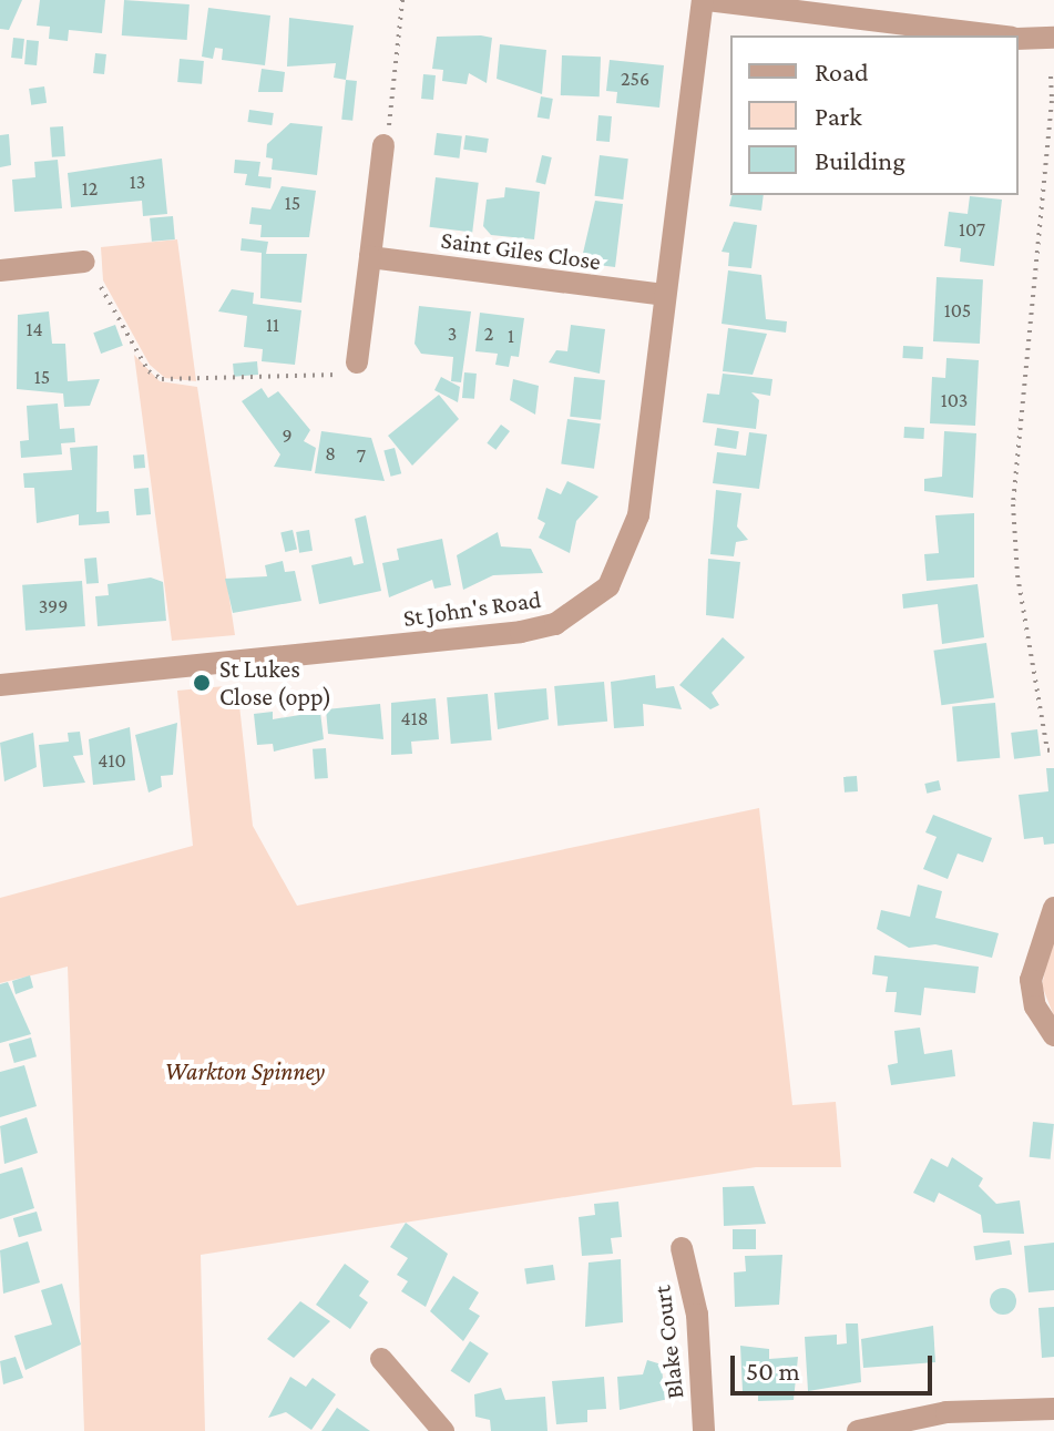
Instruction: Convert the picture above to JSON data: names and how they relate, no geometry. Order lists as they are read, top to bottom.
{
  "streets": {
    "street": ["Saint Giles Close", "St John's Road", "Blake Court"]
  },
  "crossings": [
    ["Saint Giles Close", "St John's Road"]
  ],
  "parks": ["Warkton Spinney"],
  "places": ["St Lukes Close (opp)"],
  "house_numbers": [
    "256",
    "13",
    "12",
    "15",
    "107",
    "105",
    "11",
    "14",
    "3",
    "2",
    "1",
    "15",
    "103",
    "9",
    "8",
    "7",
    "399",
    "418",
    "410"
  ],
  "legend": ["Road", "Park", "Building"],
  "scale_bar": "50 m"
}
